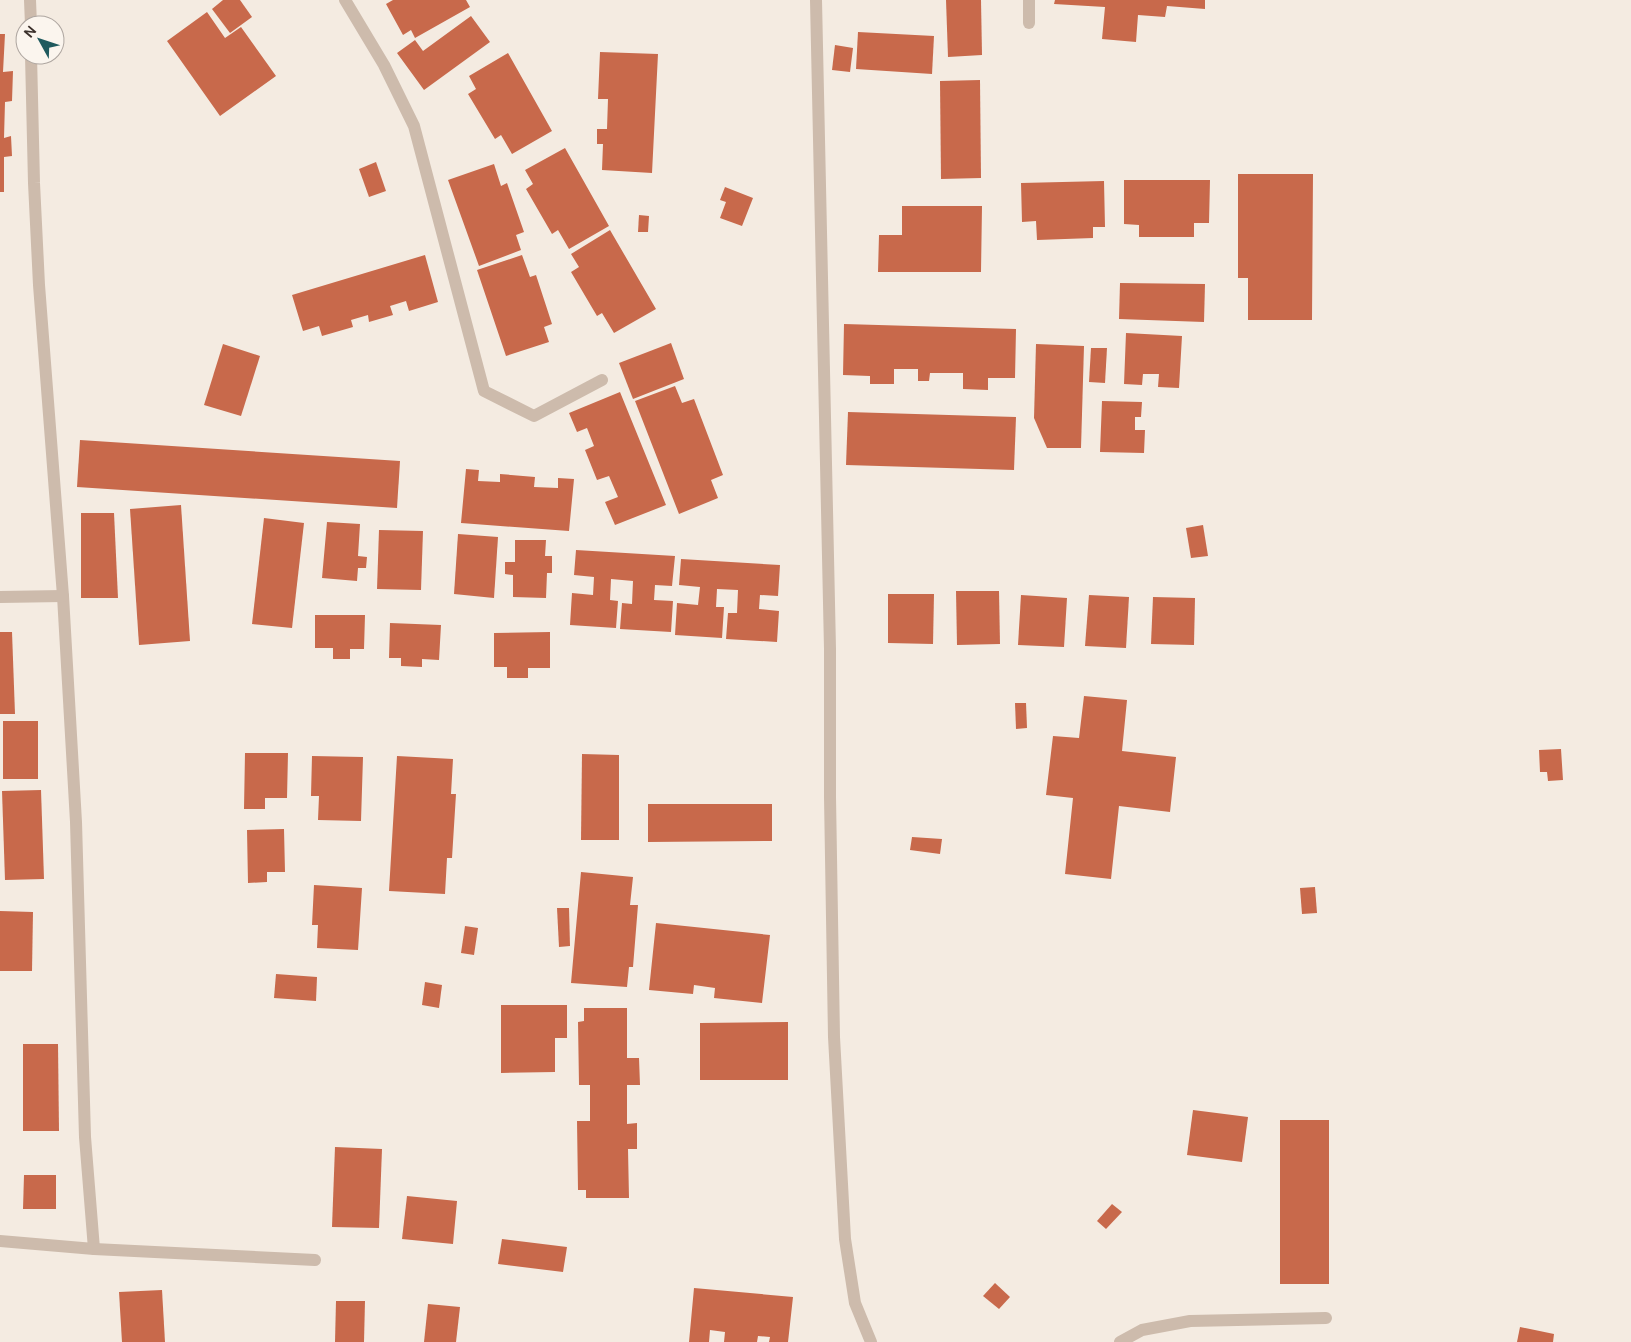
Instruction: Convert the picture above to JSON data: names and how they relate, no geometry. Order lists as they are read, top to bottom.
{
  "north": "top left"
}
